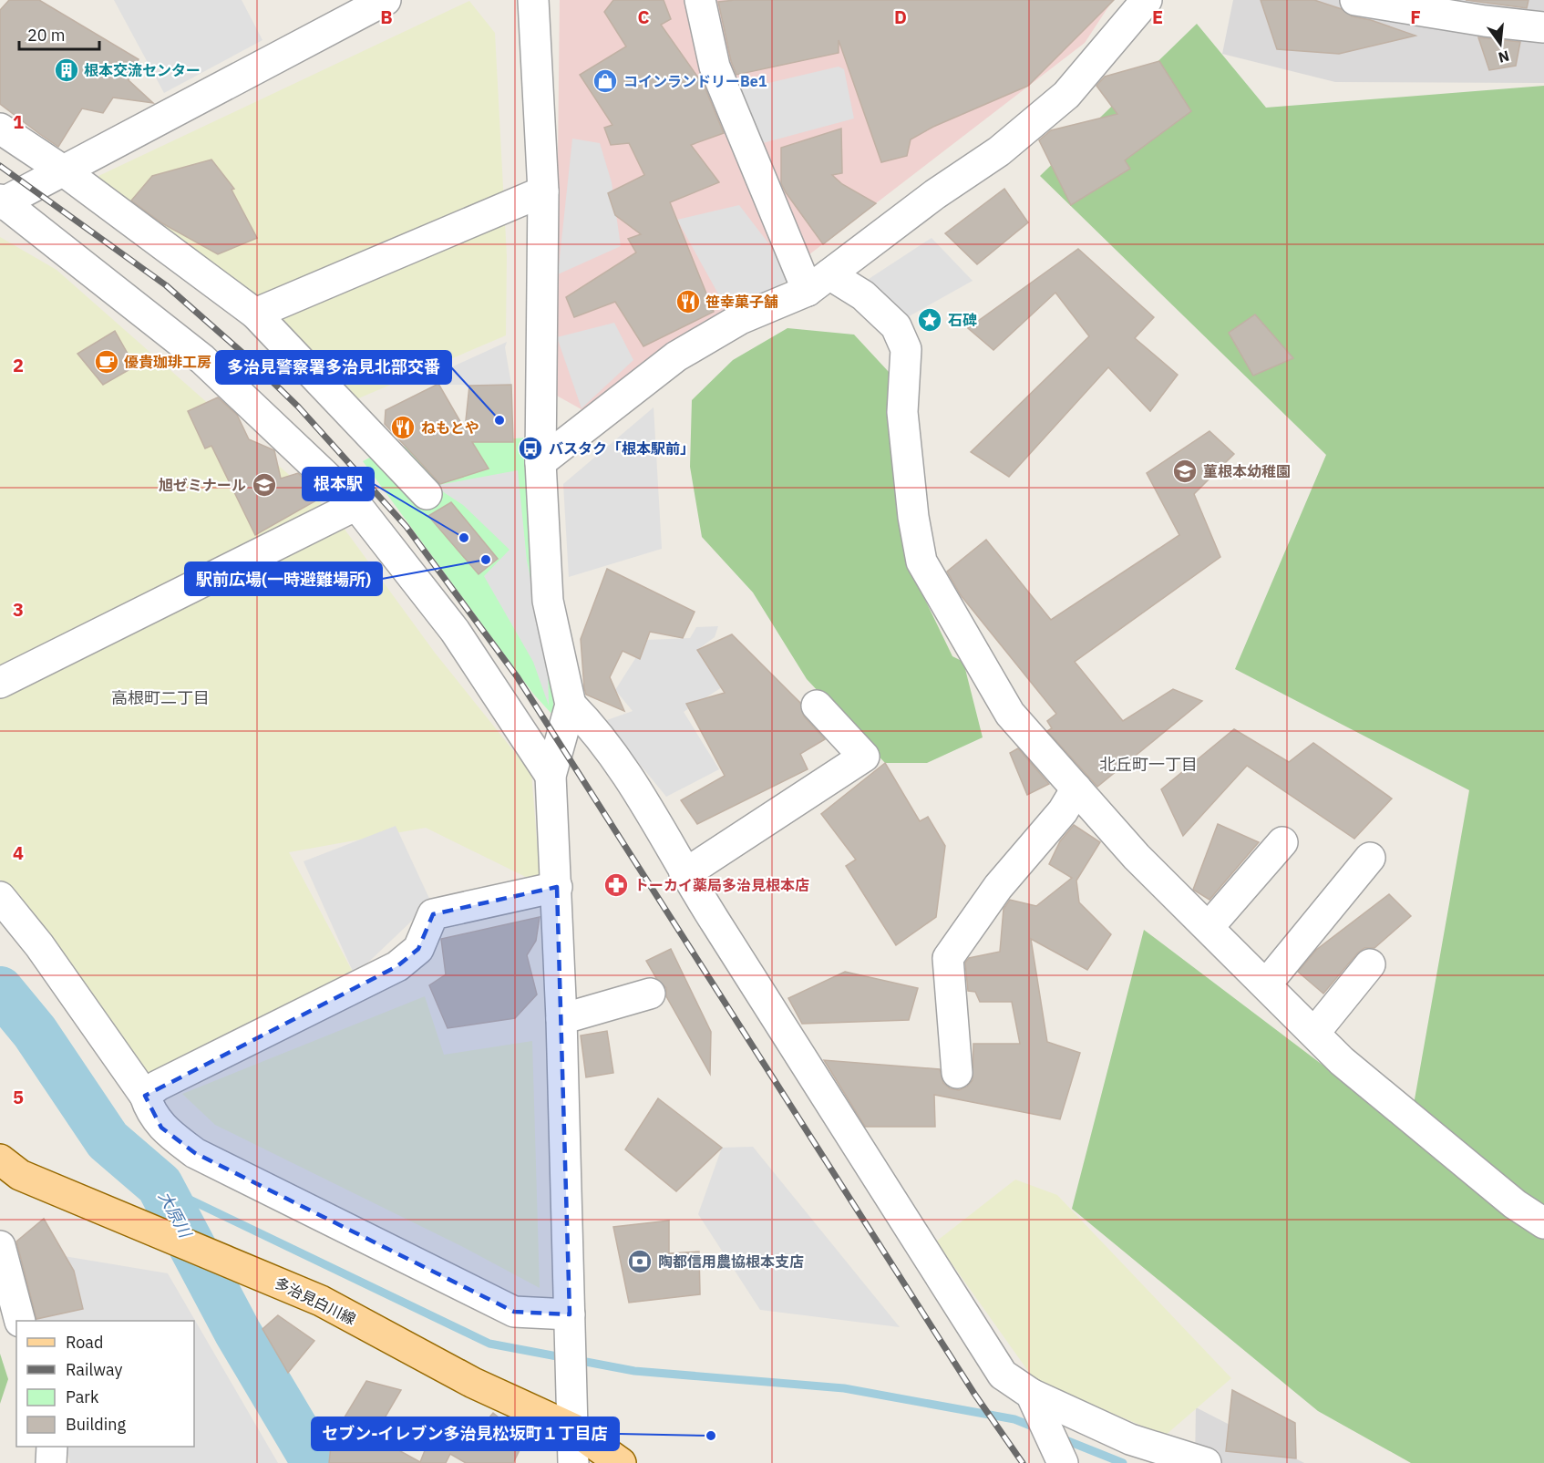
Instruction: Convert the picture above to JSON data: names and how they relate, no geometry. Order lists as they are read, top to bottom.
{
  "streets": {
    "main road": ["多治見白川線"]
  },
  "districts": ["高根町二丁目", "北丘町一丁目"],
  "water": ["大原川"],
  "places": {
    "building": ["根本交流センター"],
    "shop": ["コインランドリーBe1"],
    "restaurant": ["笹幸菓子舗", "ねもとや"],
    "place": ["石碑"],
    "cafe": ["優貴珈琲工房"],
    "other": [
      "多治見警察署多治見北部交番",
      "根本駅",
      "駅前広場(一時避難場所)",
      "セブン-イレブン多治見松坂町１丁目店"
    ],
    "bus stop": ["バスタク「根本駅前」"],
    "school or university": ["菫根本幼稚園", "旭ゼミナール"],
    "pharmacy": ["トーカイ薬局多治見根本店"],
    "bank": ["陶都信用農協根本支店"]
  },
  "legend": [
    "Road",
    "Railway",
    "Park",
    "Building"
  ],
  "scale_bar": "20 m",
  "north": "bottom",
  "grid": {
    "columns": [
      "B",
      "C",
      "D",
      "E",
      "F"
    ],
    "rows": [
      "1",
      "2",
      "3",
      "4",
      "5"
    ]
  }
}
